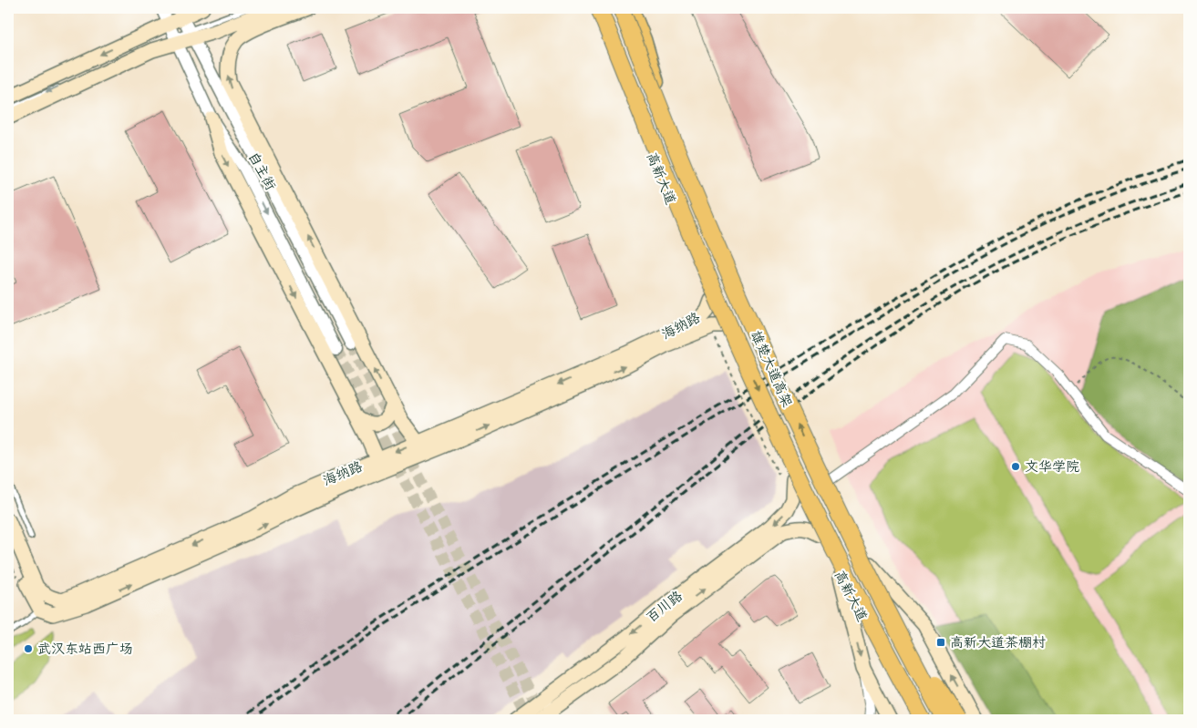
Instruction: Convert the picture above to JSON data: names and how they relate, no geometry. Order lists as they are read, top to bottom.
{
  "streets": {
    "highway": ["雄楚大道高架"],
    "main road": ["高新大道", "海纳路", "百川路"],
    "street": ["自主街"]
  },
  "crossings": [
    ["高新大道", "海纳路"],
    ["高新大道", "百川路"]
  ],
  "places": {
    "other": ["文华学院", "武汉东站西广场"],
    "transit": ["高新大道茶棚村"]
  }
}
